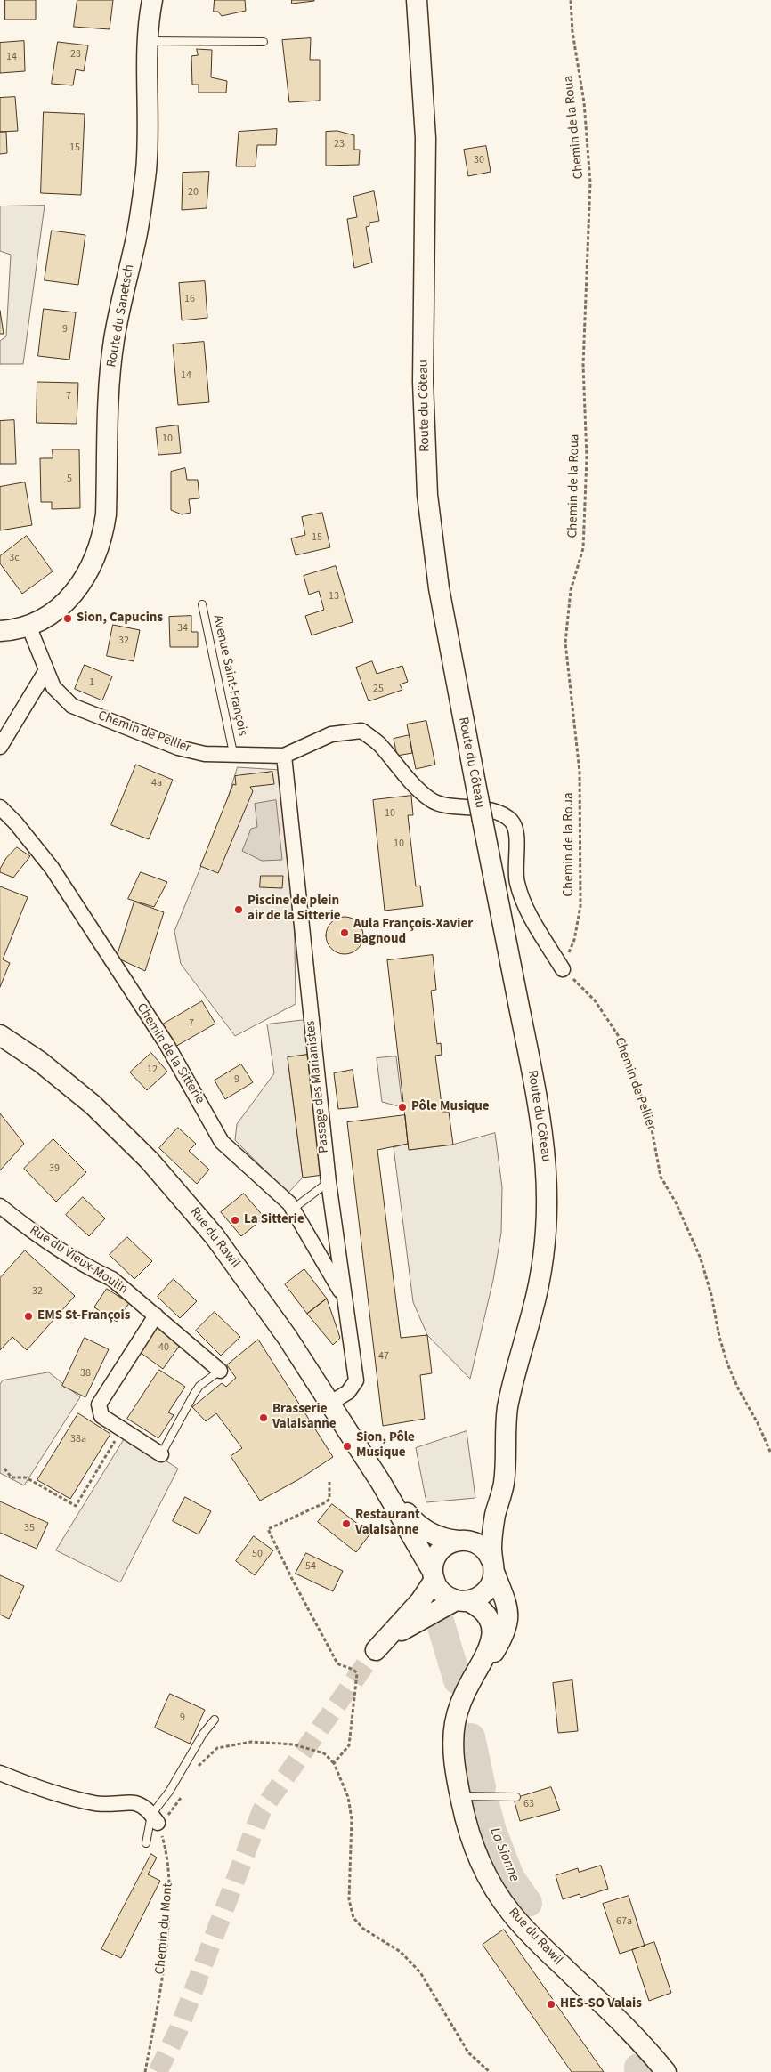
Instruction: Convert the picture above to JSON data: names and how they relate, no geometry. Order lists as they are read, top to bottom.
{
  "streets": {
    "street": [
      "Route du Sanetsch",
      "Route du Côteau",
      "Chemin de Pellier",
      "Chemin de la Sitterie",
      "Passage des Marianistes",
      "Rue du Rawil",
      "Rue du Vieux-Moulin"
    ],
    "lane": ["Avenue Saint-François"],
    "path": ["Chemin de la Roua", "Chemin du Mont"]
  },
  "crossings": [
    ["Chemin de la Roua", "Chemin de Pellier"],
    ["Route du Sanetsch", "Chemin de Pellier"],
    ["Route du Côteau", "Rue du Rawil"],
    ["Avenue Saint-François", "Chemin de Pellier"],
    ["Chemin de Pellier", "Passage des Marianistes"],
    ["Chemin de la Sitterie", "Passage des Marianistes"],
    ["Passage des Marianistes", "Rue du Rawil"]
  ],
  "water": ["La Sionne"],
  "places": [
    "Sion, Capucins",
    "Piscine de plein air de la Sitterie",
    "Aula François-Xavier Bagnoud",
    "Pôle Musique",
    "La Sitterie",
    "EMS St-François",
    "Brasserie Valaisanne",
    "Sion, Pôle Musique",
    "Restaurant Valaisanne",
    "HES-SO Valais"
  ],
  "house_numbers": [
    "23",
    "14",
    "23",
    "15",
    "30",
    "20",
    "16",
    "9",
    "14",
    "7",
    "10",
    "5",
    "15",
    "3c",
    "13",
    "34",
    "32",
    "1",
    "25",
    "4a",
    "10",
    "10",
    "7",
    "12",
    "9",
    "39",
    "32",
    "40",
    "47",
    "38",
    "38a",
    "35",
    "50",
    "54",
    "9",
    "63",
    "67a"
  ]
}
